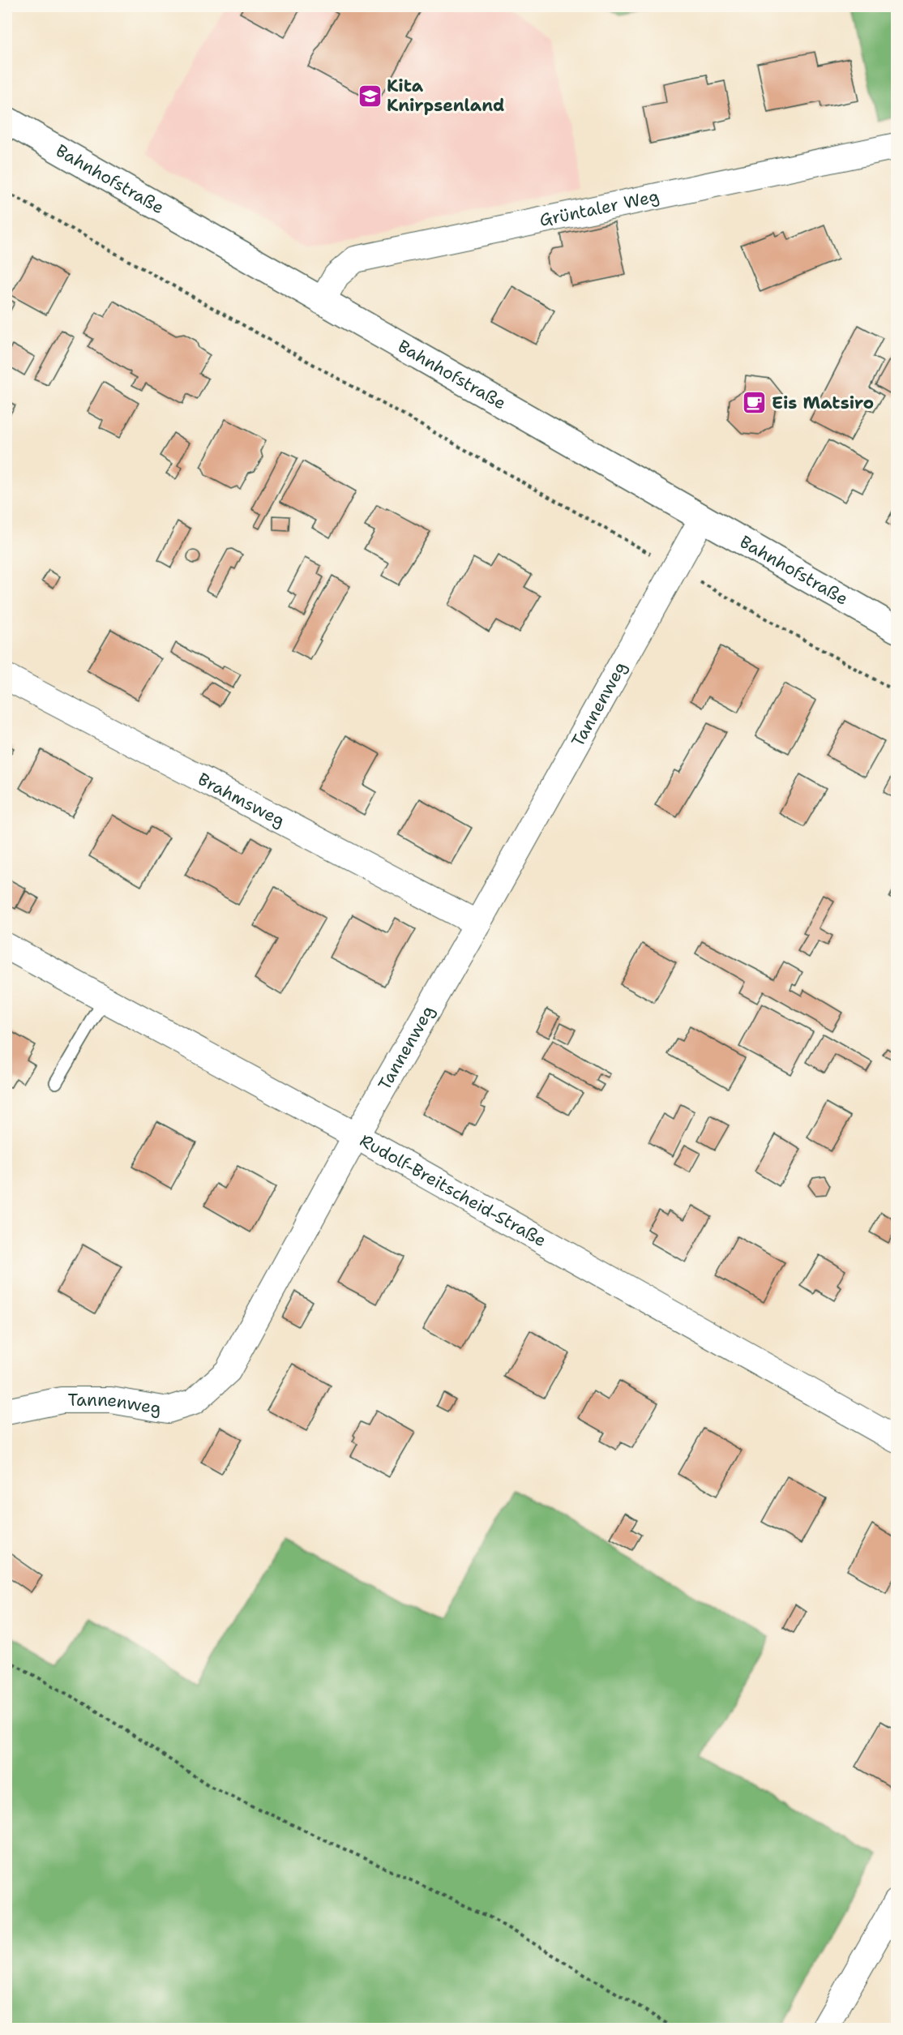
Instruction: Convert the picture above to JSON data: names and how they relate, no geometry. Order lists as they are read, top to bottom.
{
  "streets": {
    "main road": ["Bahnhofstraße"],
    "street": [
      "Grüntaler Weg",
      "Tannenweg",
      "Brahmsweg",
      "Rudolf-Breitscheid-Straße"
    ]
  },
  "crossings": [
    ["Bahnhofstraße", "Grüntaler Weg"],
    ["Bahnhofstraße", "Tannenweg"],
    ["Tannenweg", "Brahmsweg"],
    ["Tannenweg", "Rudolf-Breitscheid-Straße"]
  ],
  "places": {
    "school or university": ["Kita Knirpsenland"],
    "cafe": ["Eis Matsiro"]
  }
}
